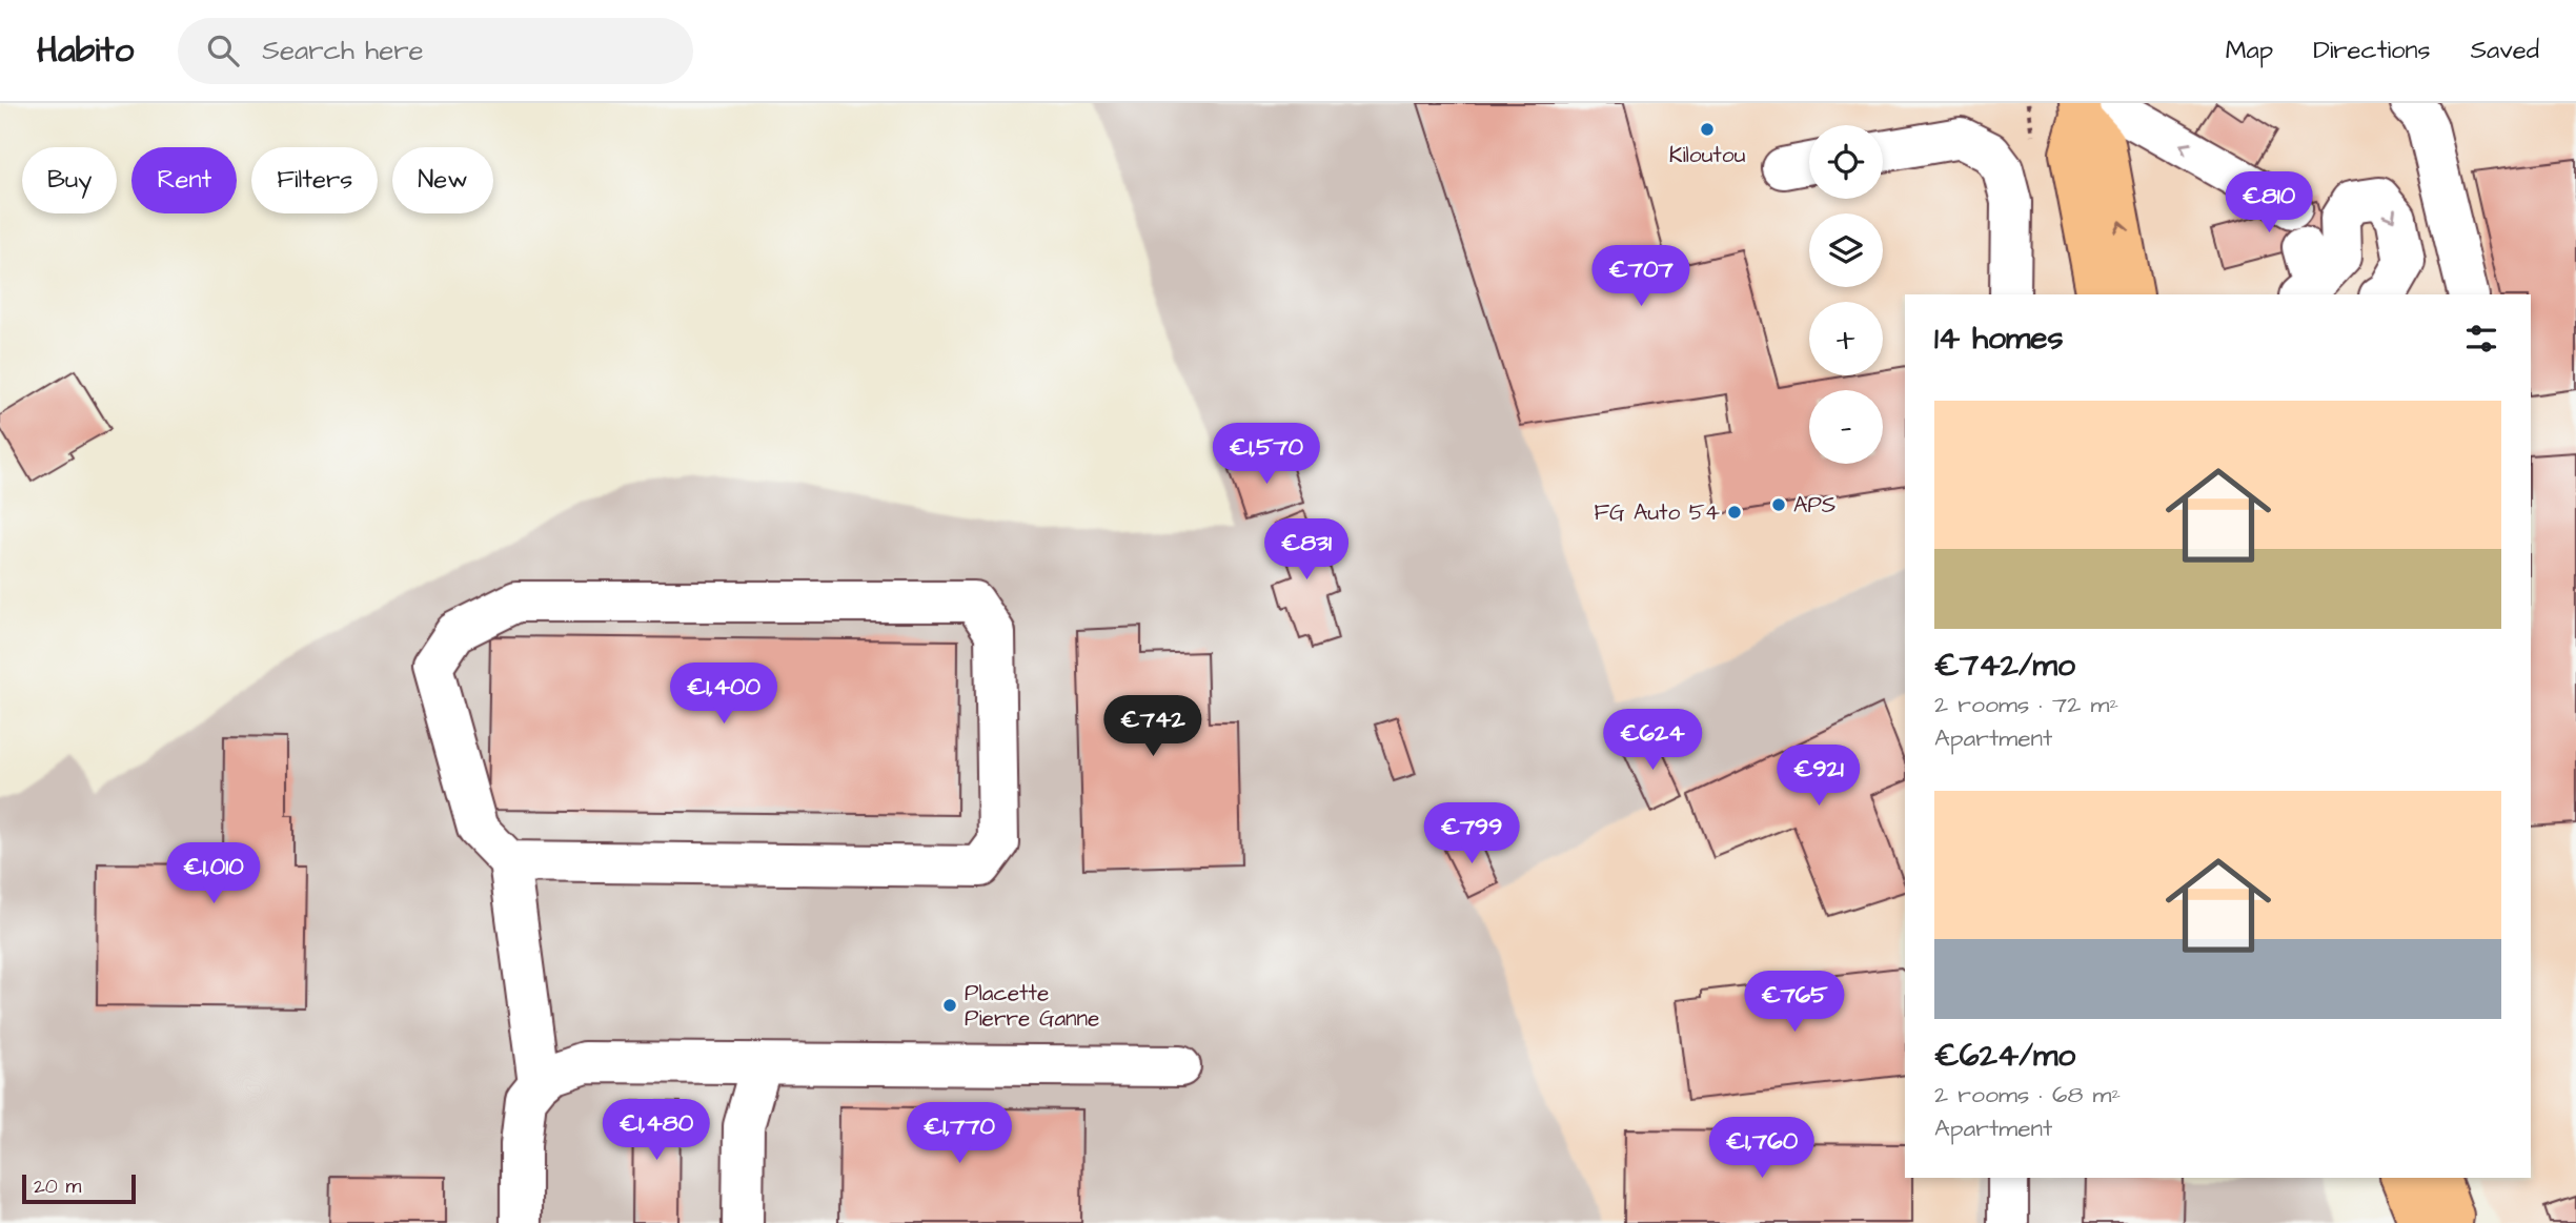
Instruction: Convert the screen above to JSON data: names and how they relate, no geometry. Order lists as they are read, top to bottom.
{
  "places": [
    "Kiloutou",
    "APS",
    "FG Auto 54",
    "Placette Pierre Ganne"
  ],
  "scale_bar": "20 m",
  "page": {
    "header": "Habito",
    "search": "Search here",
    "nav": ["Map", "Directions", "Saved"],
    "map_buttons": ["+", "−"],
    "chip": [
      "Buy",
      "Rent",
      "Filters",
      "New"
    ],
    "price": [
      "€810",
      "€707",
      "€1,570",
      "€831",
      "€1,400",
      "€742",
      "€624",
      "€921",
      "€799",
      "€1,010",
      "€765",
      "€1,480",
      "€1,770",
      "€1,760"
    ],
    "heading": "14 homes",
    "list": [
      {
        "name": "€742/mo",
        "note": "2 rooms · 72 m² · Apartment"
      },
      {
        "name": "€624/mo",
        "note": "2 rooms · 68 m² · Apartment"
      }
    ],
    "scale": "20 m"
  }
}
